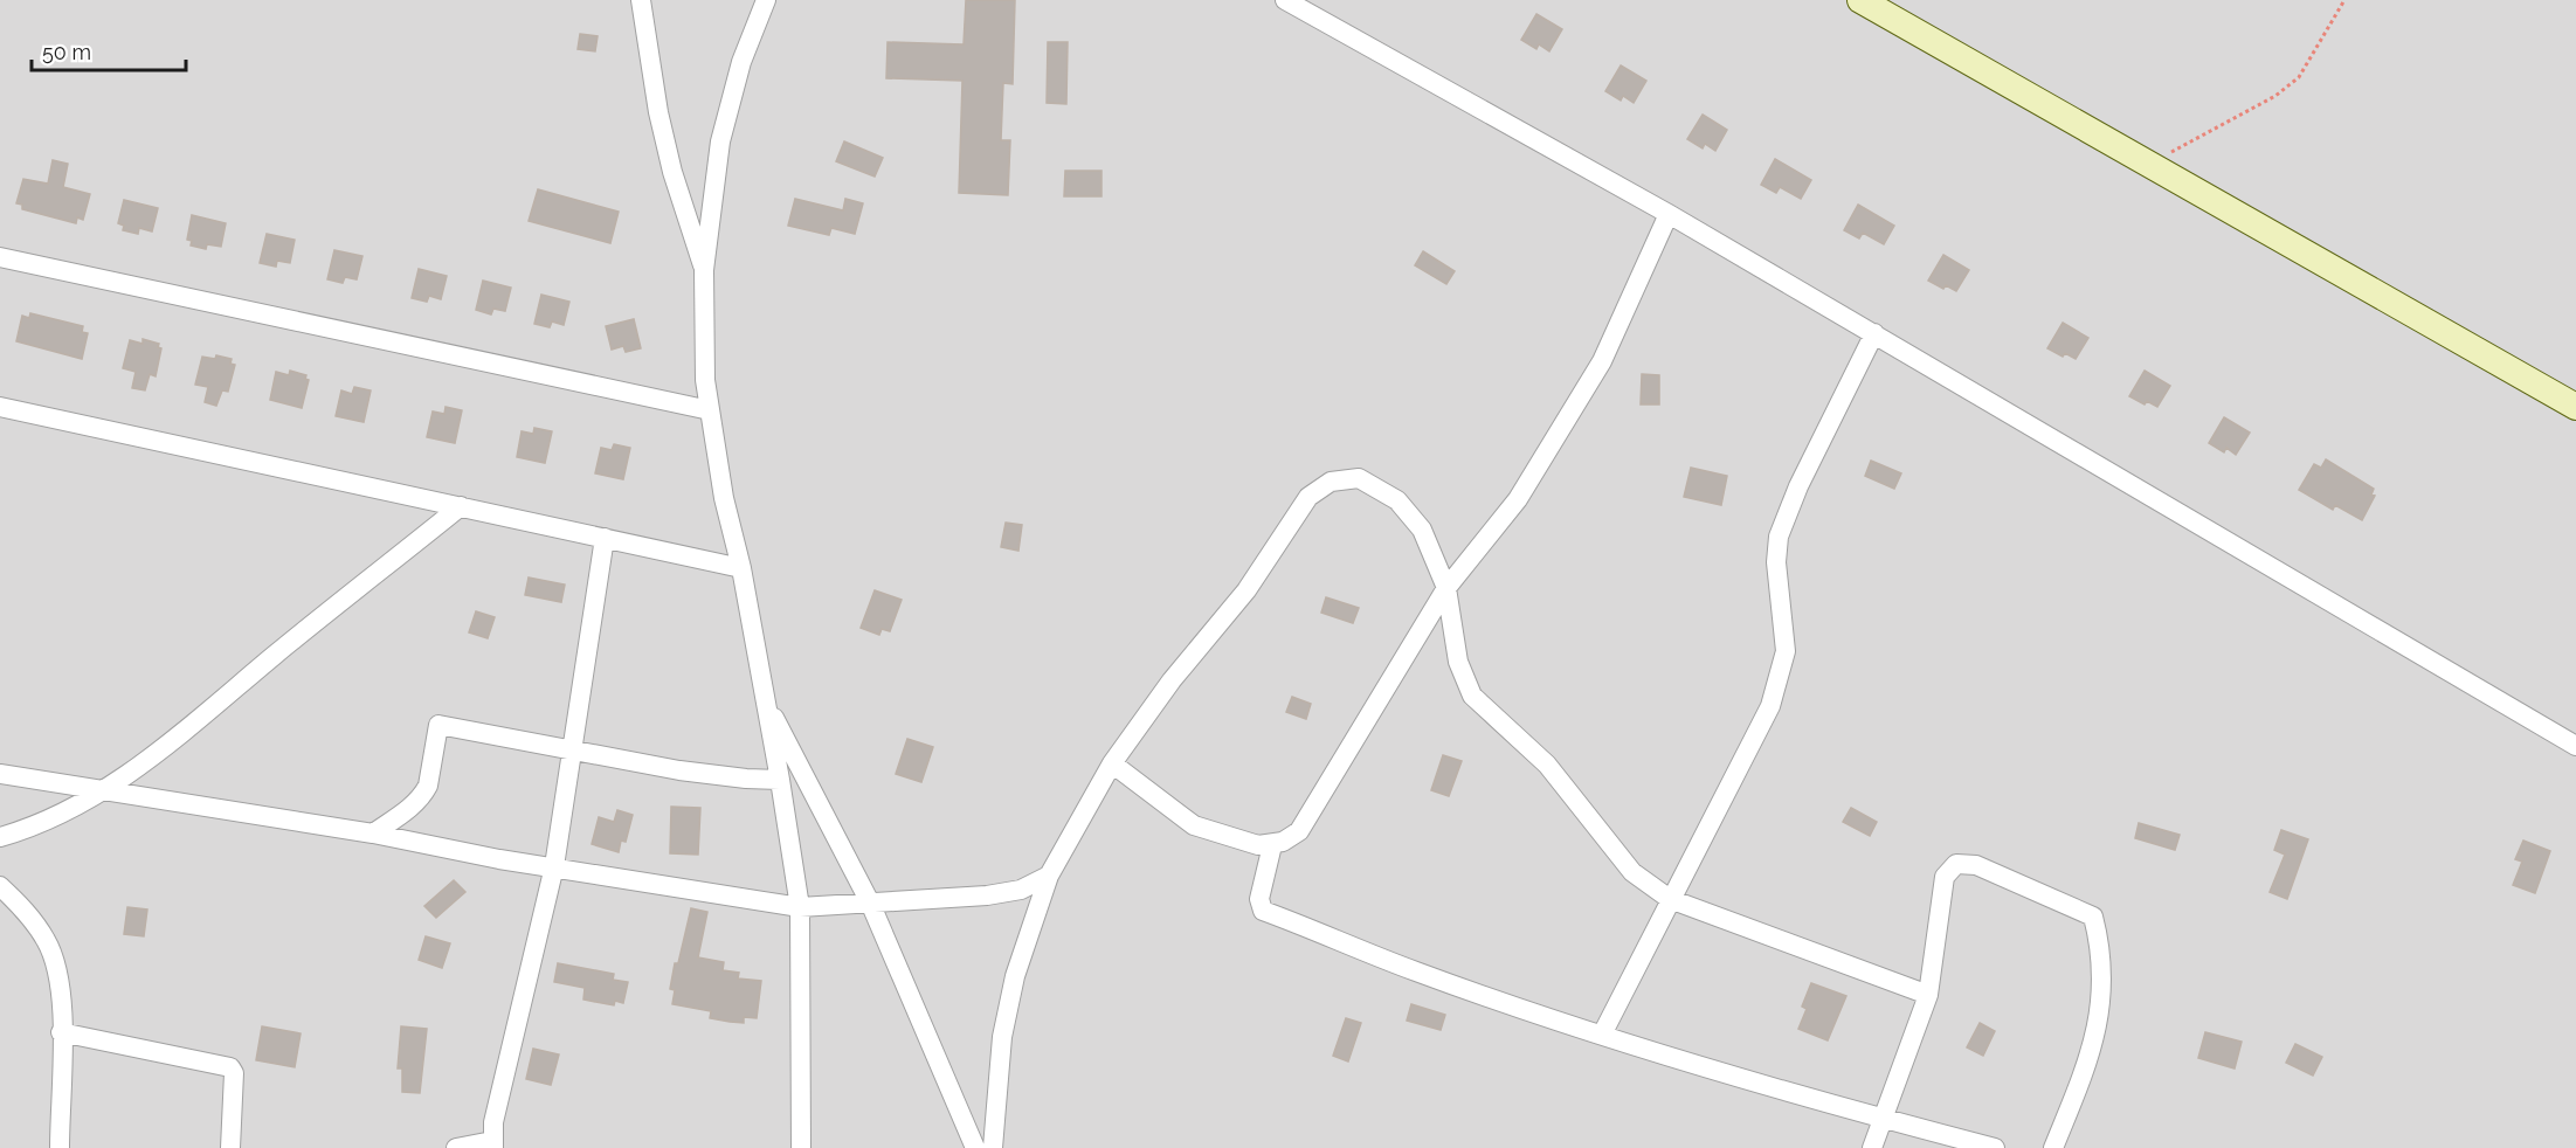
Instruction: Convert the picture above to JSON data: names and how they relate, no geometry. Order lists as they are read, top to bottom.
{
  "scale_bar": "50 m"
}
